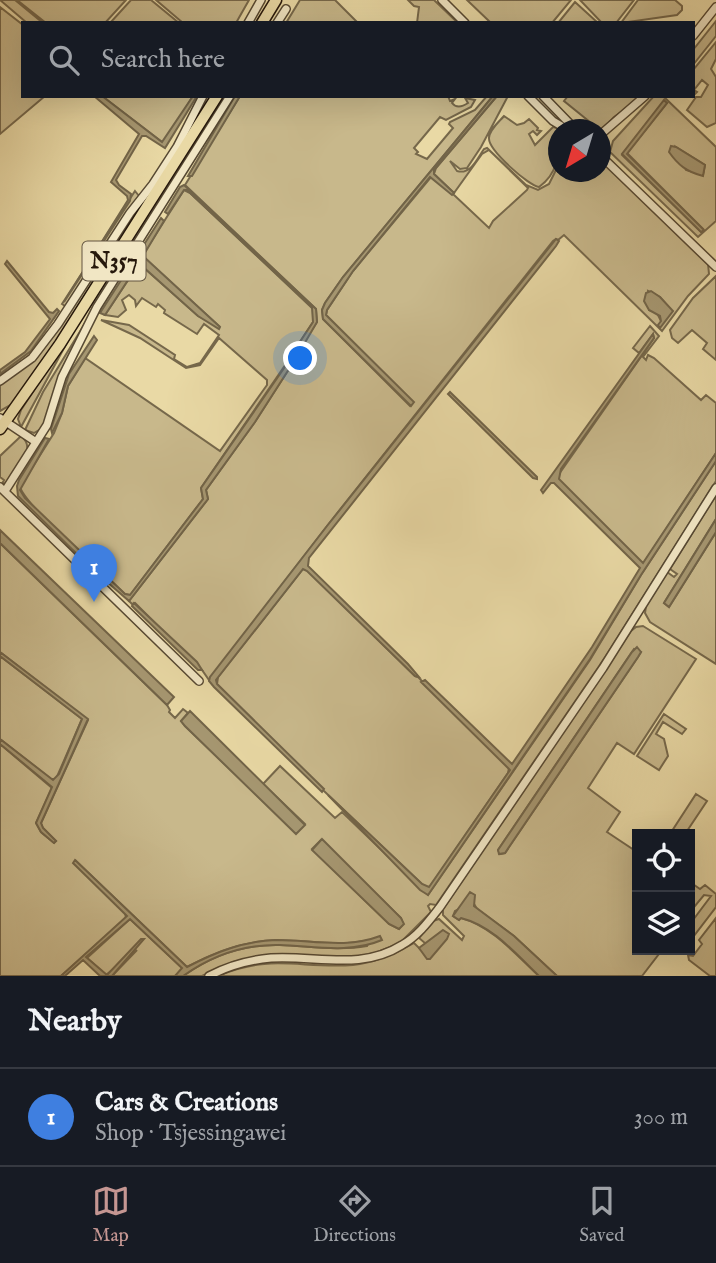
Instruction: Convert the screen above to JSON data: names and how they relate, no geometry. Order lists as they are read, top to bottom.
{
  "streets": {
    "main road": ["N357"]
  },
  "north": "bottom left",
  "page": {
    "search": "Search here",
    "pins": "1",
    "heading": "Nearby",
    "list": [
      {
        "mark": "1",
        "name": "Cars & Creations",
        "note": "Shop · Tsjessingawei",
        "value": "300 m"
      }
    ],
    "nav": ["Map", "Directions", "Saved"]
  }
}
